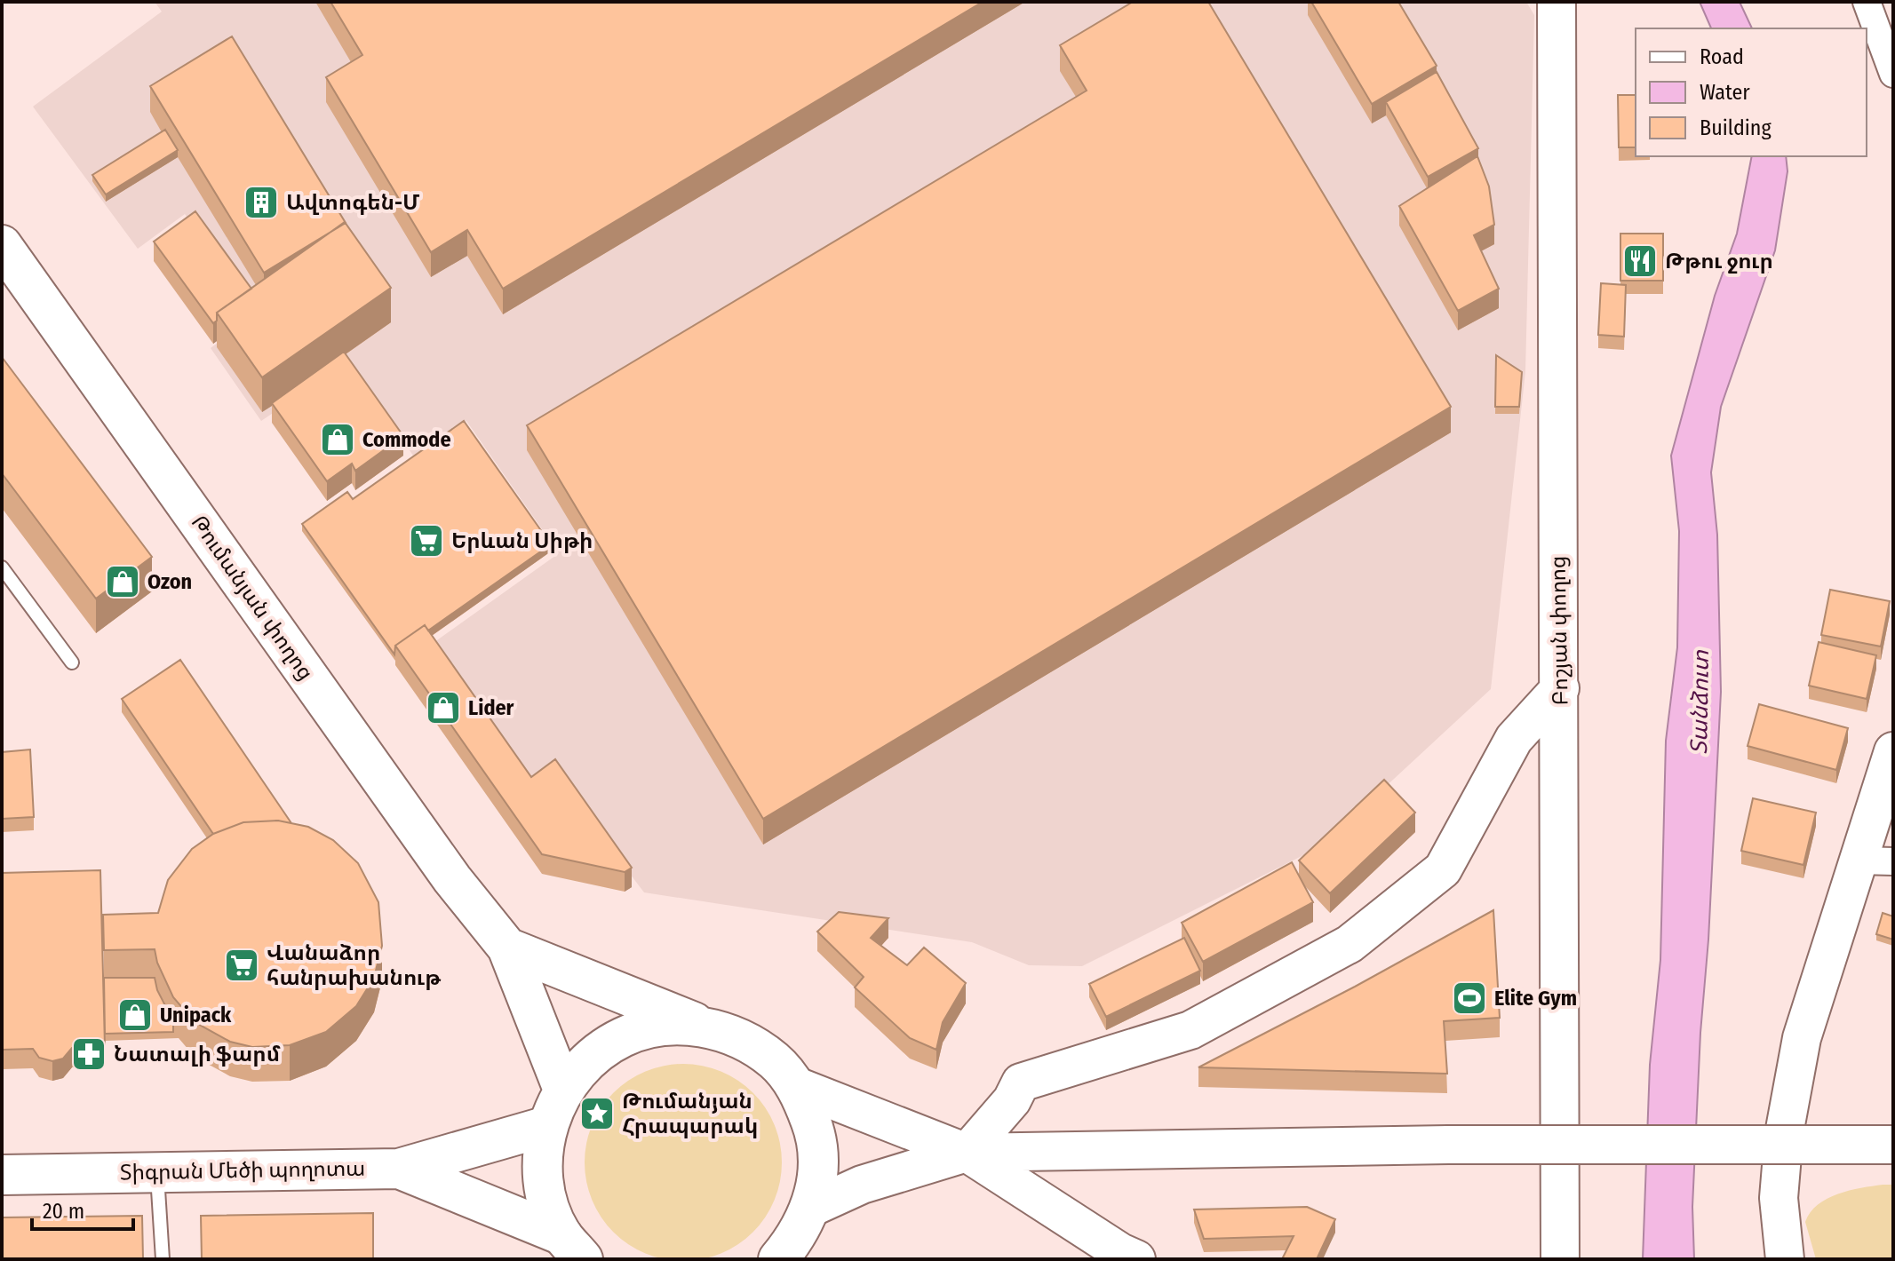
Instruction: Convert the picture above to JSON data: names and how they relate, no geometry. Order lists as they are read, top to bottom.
{
  "streets": {
    "main road": ["Թումանյան փողոց", "Բոշյան փողոց", "Տիգրան Մեծի պողոտա"]
  },
  "water": ["Տանձուտ"],
  "places": {
    "building": ["Ավտոգեն-Մ"],
    "restaurant": ["Թթու ջուր"],
    "shop": [
      "Commode",
      "Ozon",
      "Lider",
      "Unipack"
    ],
    "supermarket": ["Երևան Սիթի", "Վանաձոր հանրախանութ"],
    "sports": ["Elite Gym"],
    "pharmacy": ["Նատալի ֆարմ"],
    "place": ["Թումանյան Հրապարակ"]
  },
  "legend": ["Road", "Water", "Building"],
  "scale_bar": "20 m"
}
